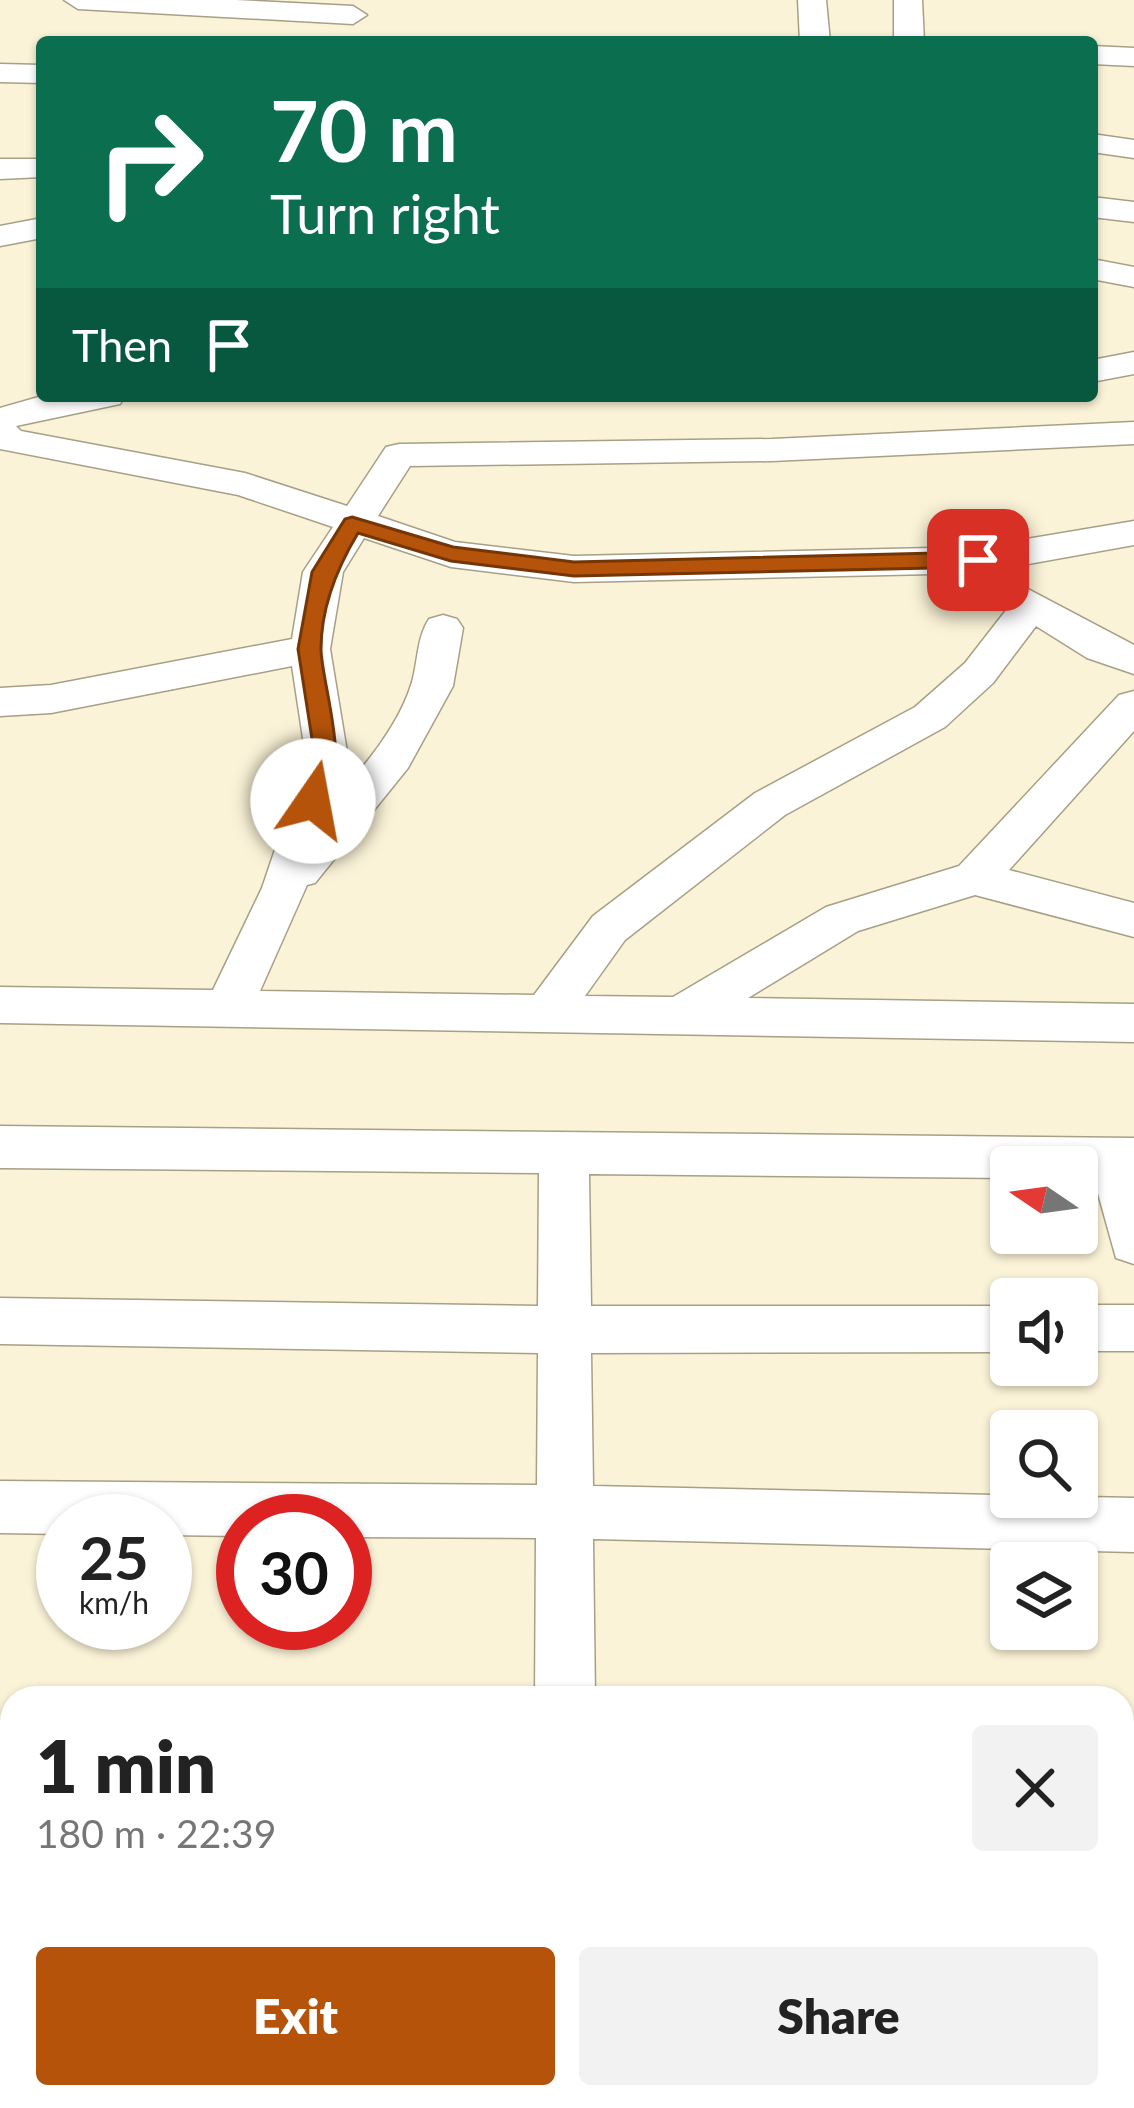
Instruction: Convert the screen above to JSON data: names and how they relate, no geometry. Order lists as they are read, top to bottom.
{
  "north": "left",
  "page": {
    "turn": ["70 m", "Turn right"],
    "then": "Then",
    "speed": "25 km/h",
    "limit": "30",
    "heading": ["1 min", "180 m · 22:39"],
    "buttons": ["Exit", "Share"]
  }
}
